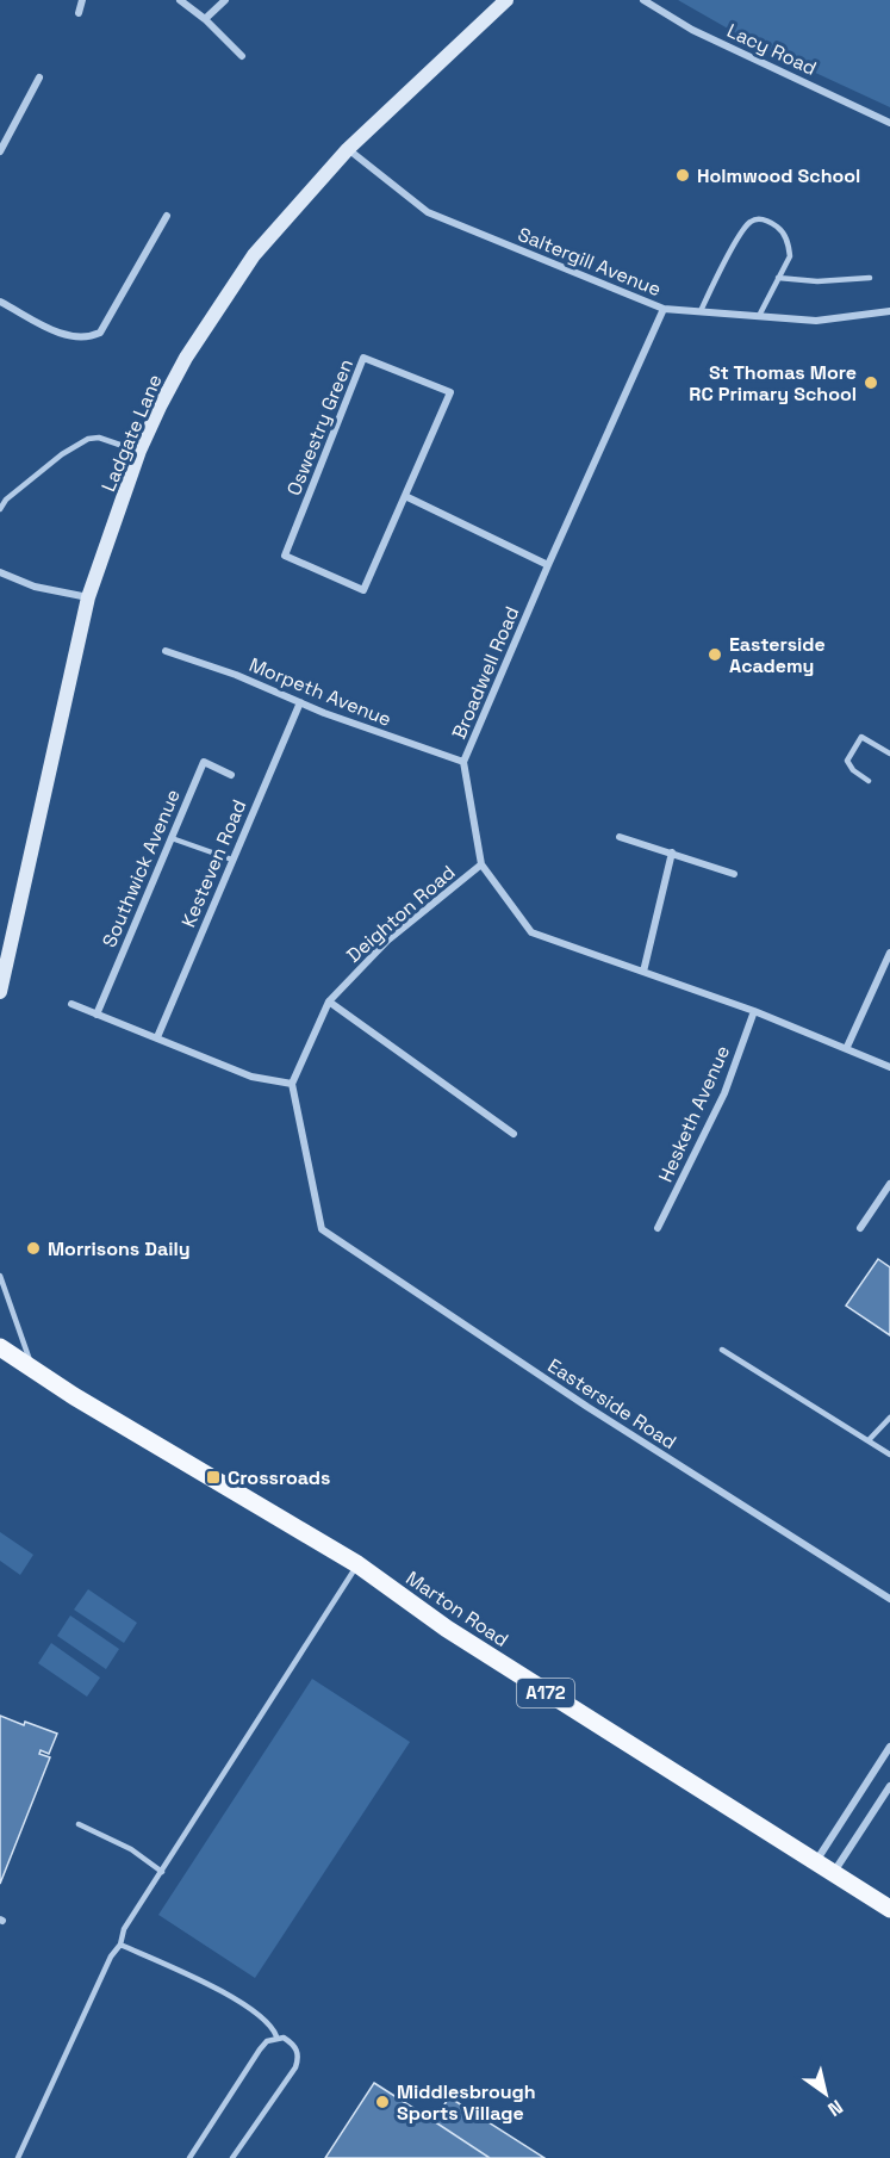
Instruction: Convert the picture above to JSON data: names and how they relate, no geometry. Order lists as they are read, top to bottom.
{
  "streets": {
    "main road": ["Ladgate Lane", "Marton Road", "A172"],
    "street": [
      "Lacy Road",
      "Saltergill Avenue",
      "Oswestry Green",
      "Broadwell Road",
      "Morpeth Avenue",
      "Kesteven Road",
      "Southwick Avenue",
      "Deighton Road",
      "Hesketh Avenue",
      "Easterside Road"
    ]
  },
  "crossings": [
    ["Saltergill Avenue", "Ladgate Lane"],
    ["Saltergill Avenue", "Broadwell Road"],
    ["Broadwell Road", "Morpeth Avenue"],
    ["Broadwell Road", "Deighton Road"],
    ["Broadwell Road", "Hesketh Avenue"],
    ["Morpeth Avenue", "Kesteven Road"],
    ["Deighton Road", "Easterside Road"],
    ["Marton Road", "A172"]
  ],
  "places": {
    "other": [
      "Holmwood School",
      "St Thomas More RC Primary School",
      "Easterside Academy",
      "Morrisons Daily",
      "Middlesbrough Sports Village"
    ],
    "transit": ["Crossroads"]
  },
  "north": "bottom right"
}
